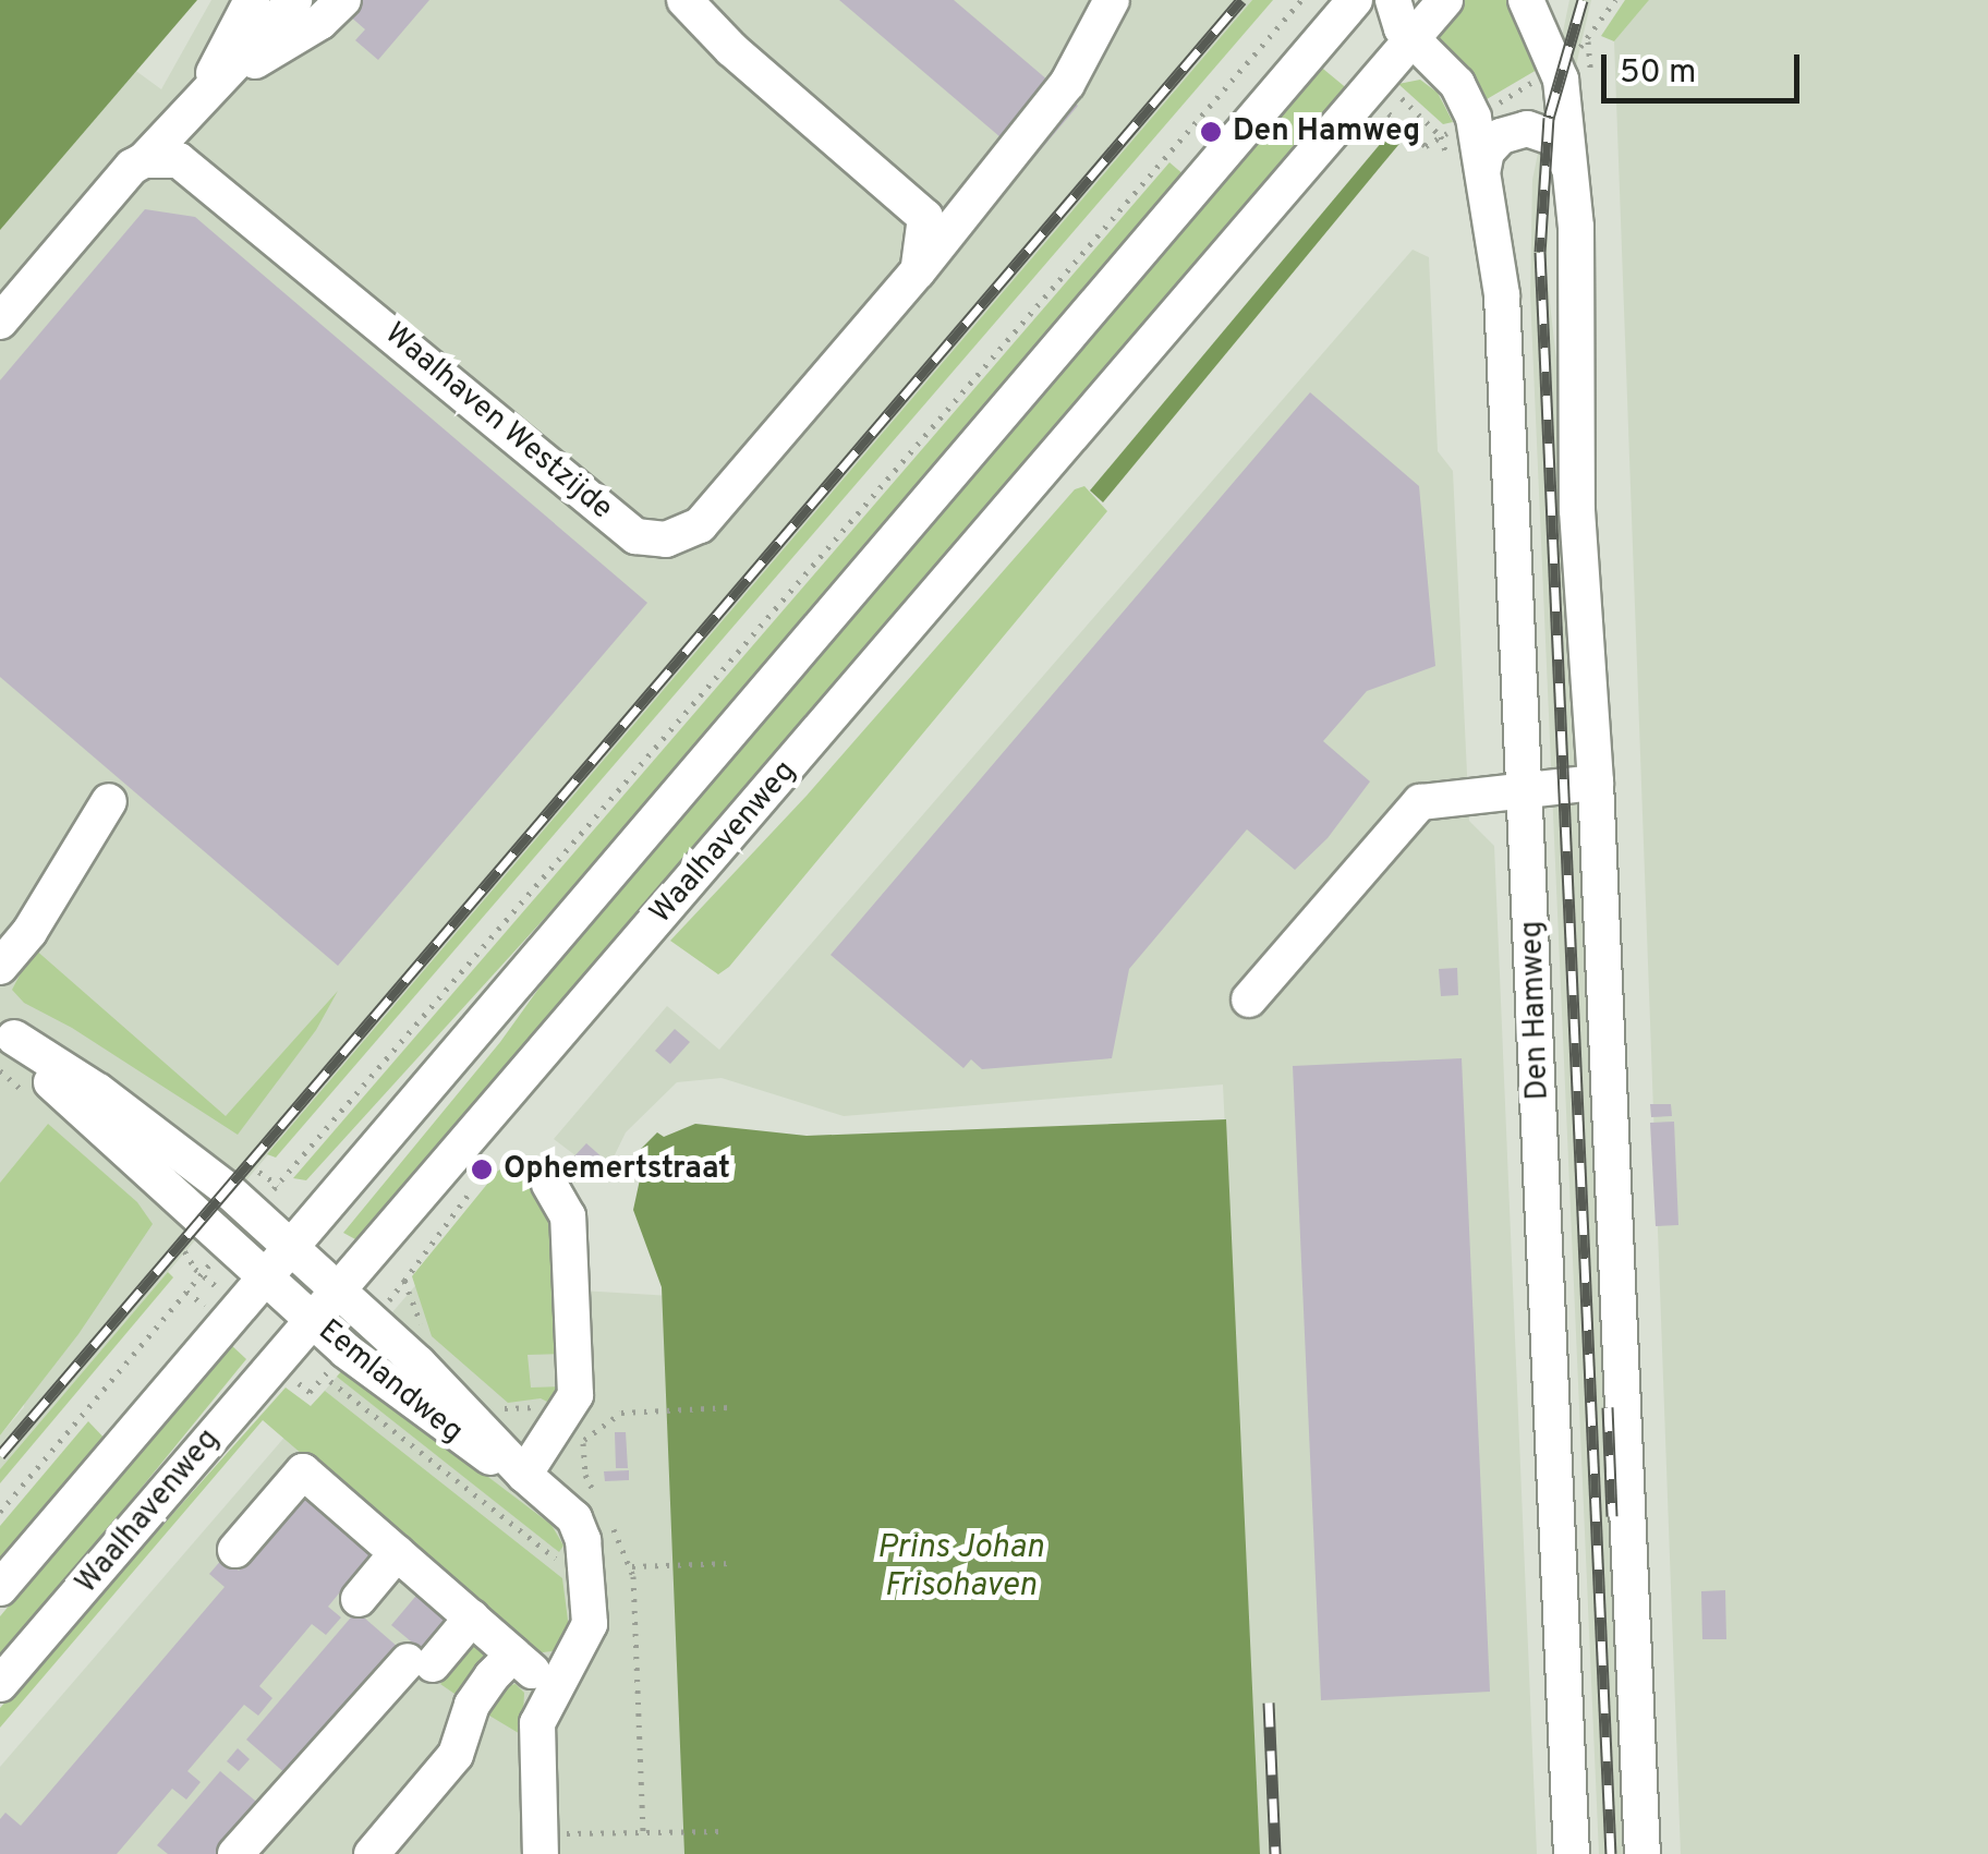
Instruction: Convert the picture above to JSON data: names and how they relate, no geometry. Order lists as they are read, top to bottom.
{
  "streets": {
    "street": [
      "Waalhaven Westzijde",
      "Waalhavenweg",
      "Den Hamweg",
      "Eemlandweg"
    ]
  },
  "crossings": [
    ["Waalhavenweg", "Den Hamweg"],
    ["Waalhavenweg", "Eemlandweg"]
  ],
  "water": ["Prins Johan Frisohaven"],
  "places": ["Den Hamweg", "Ophemertstraat"],
  "scale_bar": "50 m"
}
